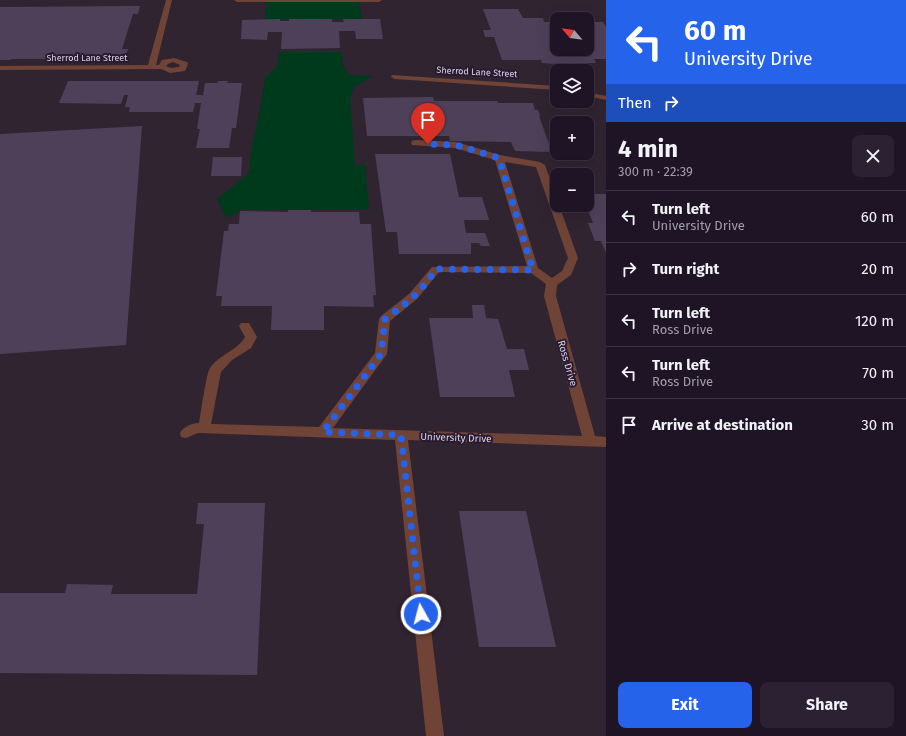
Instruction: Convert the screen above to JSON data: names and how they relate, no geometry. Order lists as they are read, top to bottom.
{
  "streets": {
    "street": ["Sherrod Lane Street", "Ross Drive", "University Drive"]
  },
  "crossings": [
    ["Ross Drive", "University Drive"]
  ],
  "north": "top left",
  "page": {
    "turn": ["60 m", "University Drive"],
    "map_buttons": ["+", "−"],
    "then": "Then",
    "heading": ["4 min", "300 m · 22:39"],
    "list": [
      {
        "name": "Turn left",
        "note": "University Drive",
        "value": "60 m"
      },
      {
        "name": "Turn right",
        "value": "20 m"
      },
      {
        "name": "Turn left",
        "note": "Ross Drive",
        "value": "120 m"
      },
      {
        "name": "Turn left",
        "note": "Ross Drive",
        "value": "70 m"
      },
      {
        "name": "Arrive at destination",
        "value": "30 m"
      }
    ],
    "buttons": ["Exit", "Share"]
  }
}
